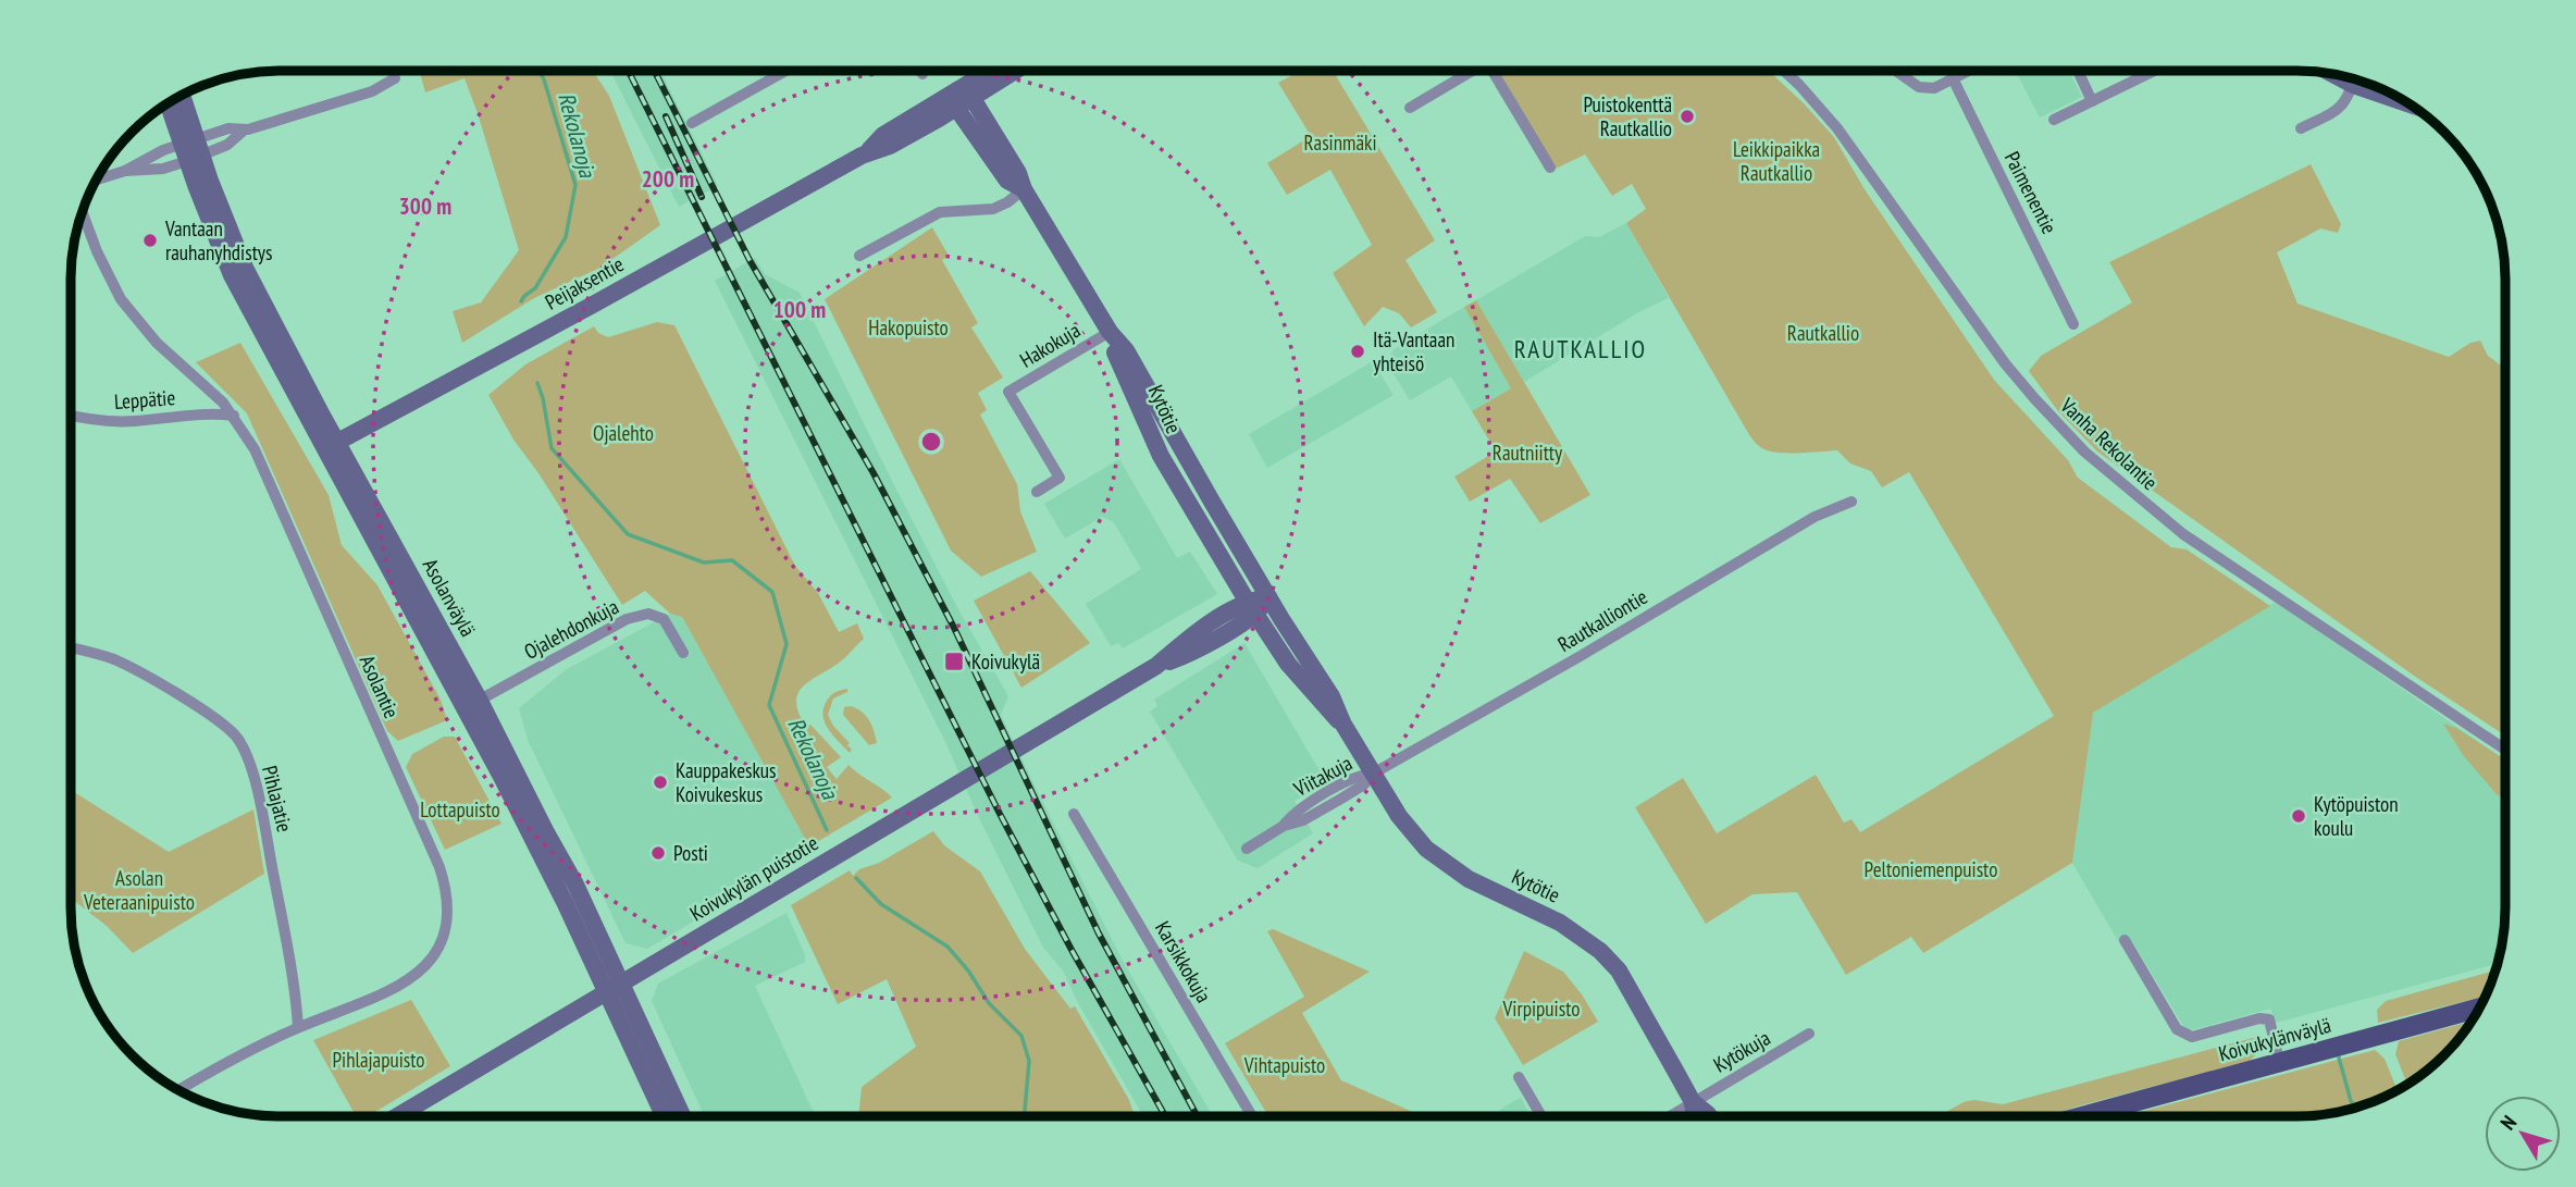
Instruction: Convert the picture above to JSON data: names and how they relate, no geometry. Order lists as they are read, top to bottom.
{
  "streets": {
    "main road": ["Koivukylänväylä"],
    "street": [
      "Paimenentie",
      "Peijaksentie",
      "Hakokuja",
      "Leppätie",
      "Kytötie",
      "Vanha Rekolantie",
      "Asolanväylä",
      "Rautkalliontie",
      "Ojalehdonkuja",
      "Asolantie",
      "Viitakuja",
      "Pihlajatie",
      "Koivukylän puistotie",
      "Karsikkokuja",
      "Kytökuja"
    ]
  },
  "crossings": [
    ["Peijaksentie", "Kytötie"],
    ["Peijaksentie", "Asolanväylä"],
    ["Hakokuja", "Kytötie"],
    ["Leppätie", "Asolantie"],
    ["Kytötie", "Rautkalliontie"],
    ["Kytötie", "Viitakuja"],
    ["Kytötie", "Koivukylän puistotie"],
    ["Kytötie", "Kytökuja"],
    ["Asolanväylä", "Ojalehdonkuja"],
    ["Asolanväylä", "Koivukylän puistotie"],
    ["Rautkalliontie", "Viitakuja"],
    ["Asolantie", "Pihlajatie"]
  ],
  "districts": ["RAUTKALLIO"],
  "water": ["Rekolanoja"],
  "parks": [
    "Rasinmäki",
    "Leikkipaikka Rautkallio",
    "Hakopuisto",
    "Rautkallio",
    "Ojalehto",
    "Rautniitty",
    "Lottapuisto",
    "Peltoniemenpuisto",
    "Asolan Veteraanipuisto",
    "Virpipuisto",
    "Pihlajapuisto",
    "Vihtapuisto"
  ],
  "places": {
    "other": [
      "Puistokenttä Rautkallio",
      "Vantaan rauhanyhdistys",
      "Itä-Vantaan yhteisö",
      "Kauppakeskus Koivukeskus",
      "Kytöpuiston koulu",
      "Posti"
    ],
    "transit": ["Koivukylä"]
  },
  "north": "top left",
  "rings": ["200 m", "300 m", "100 m"]
}
